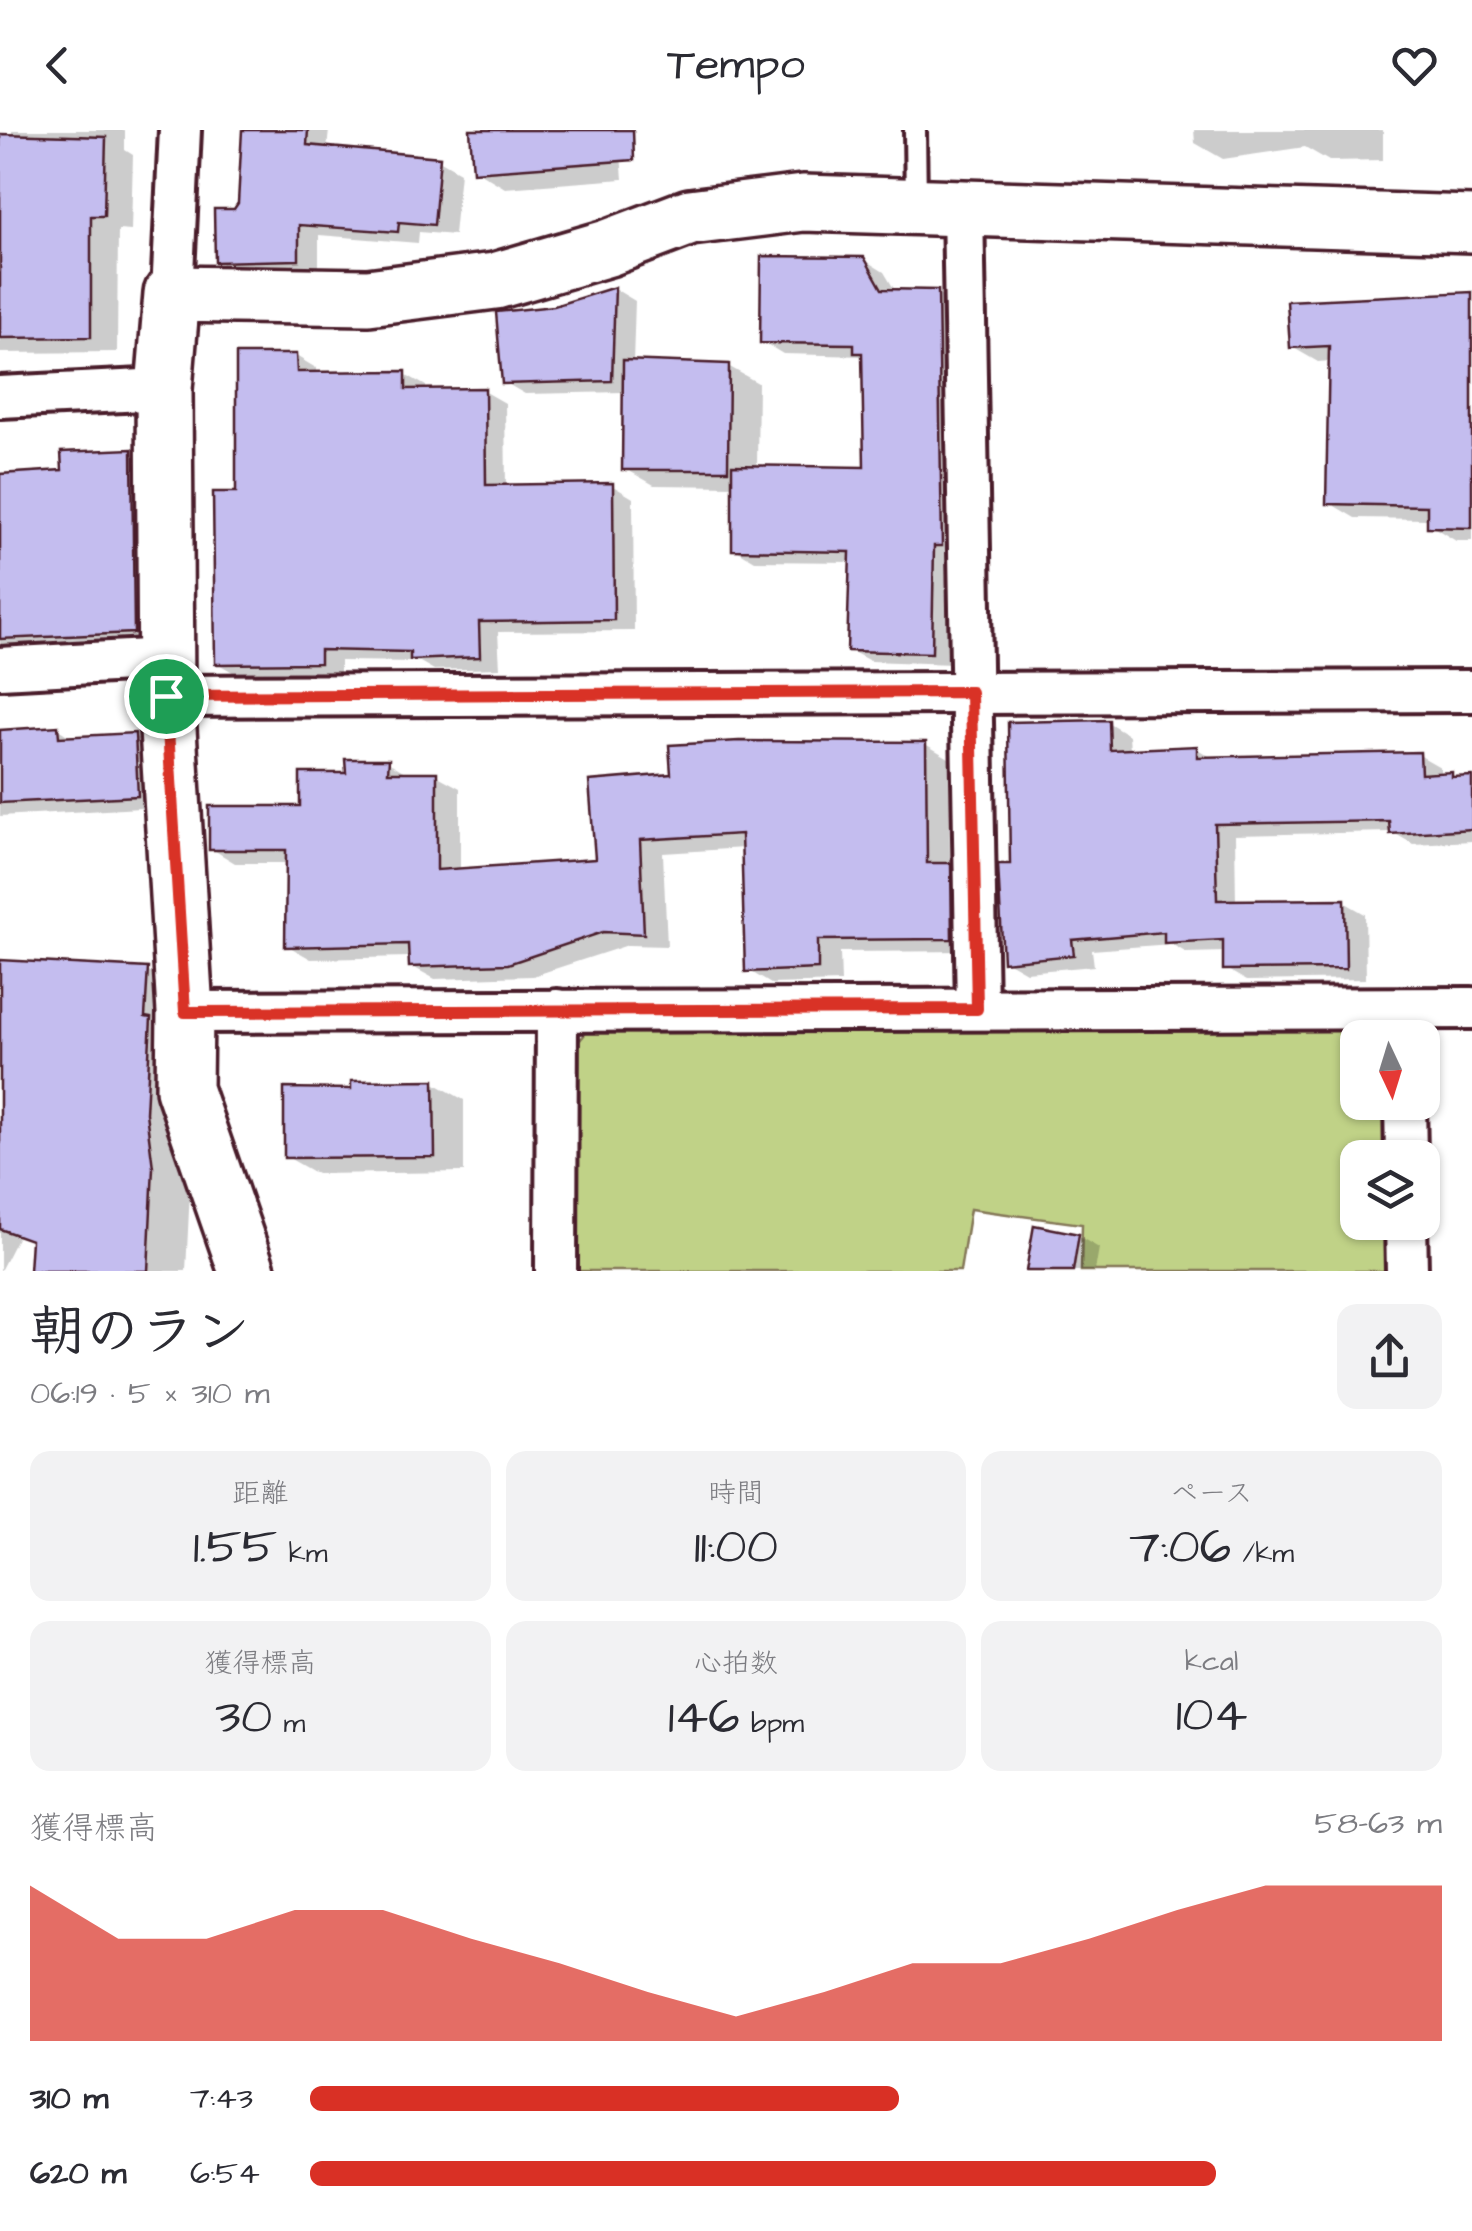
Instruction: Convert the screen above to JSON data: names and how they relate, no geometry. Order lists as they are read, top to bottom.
{
  "north": "bottom",
  "page": {
    "header": "Tempo",
    "heading": ["朝のラン", "06:19 · 5 × 310 m"],
    "stats": [
      ["距離", "1.55 km"],
      ["時間", "11:00"],
      ["ペース", "7:06 /km"],
      ["獲得標高", "30 m"],
      ["心拍数", "146 bpm"],
      ["kcal", "104"]
    ],
    "chart": ["獲得標高", "58–63 m"],
    "list": [
      {
        "name": "310 m",
        "note": "7:43"
      },
      {
        "name": "620 m",
        "note": "6:54"
      }
    ]
  }
}
